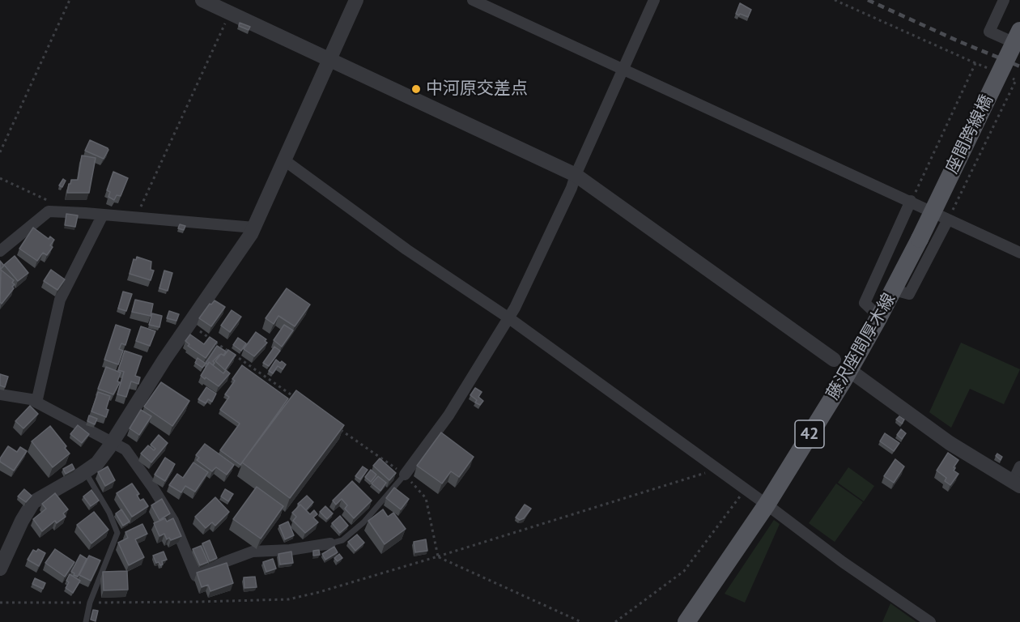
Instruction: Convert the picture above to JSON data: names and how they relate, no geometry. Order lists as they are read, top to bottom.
{
  "streets": {
    "main road": ["座間跨線橋", "藤沢座間厚木線", "42"]
  },
  "crossings": [
    ["座間跨線橋", "藤沢座間厚木線"]
  ],
  "places": ["中河原交差点"]
}
